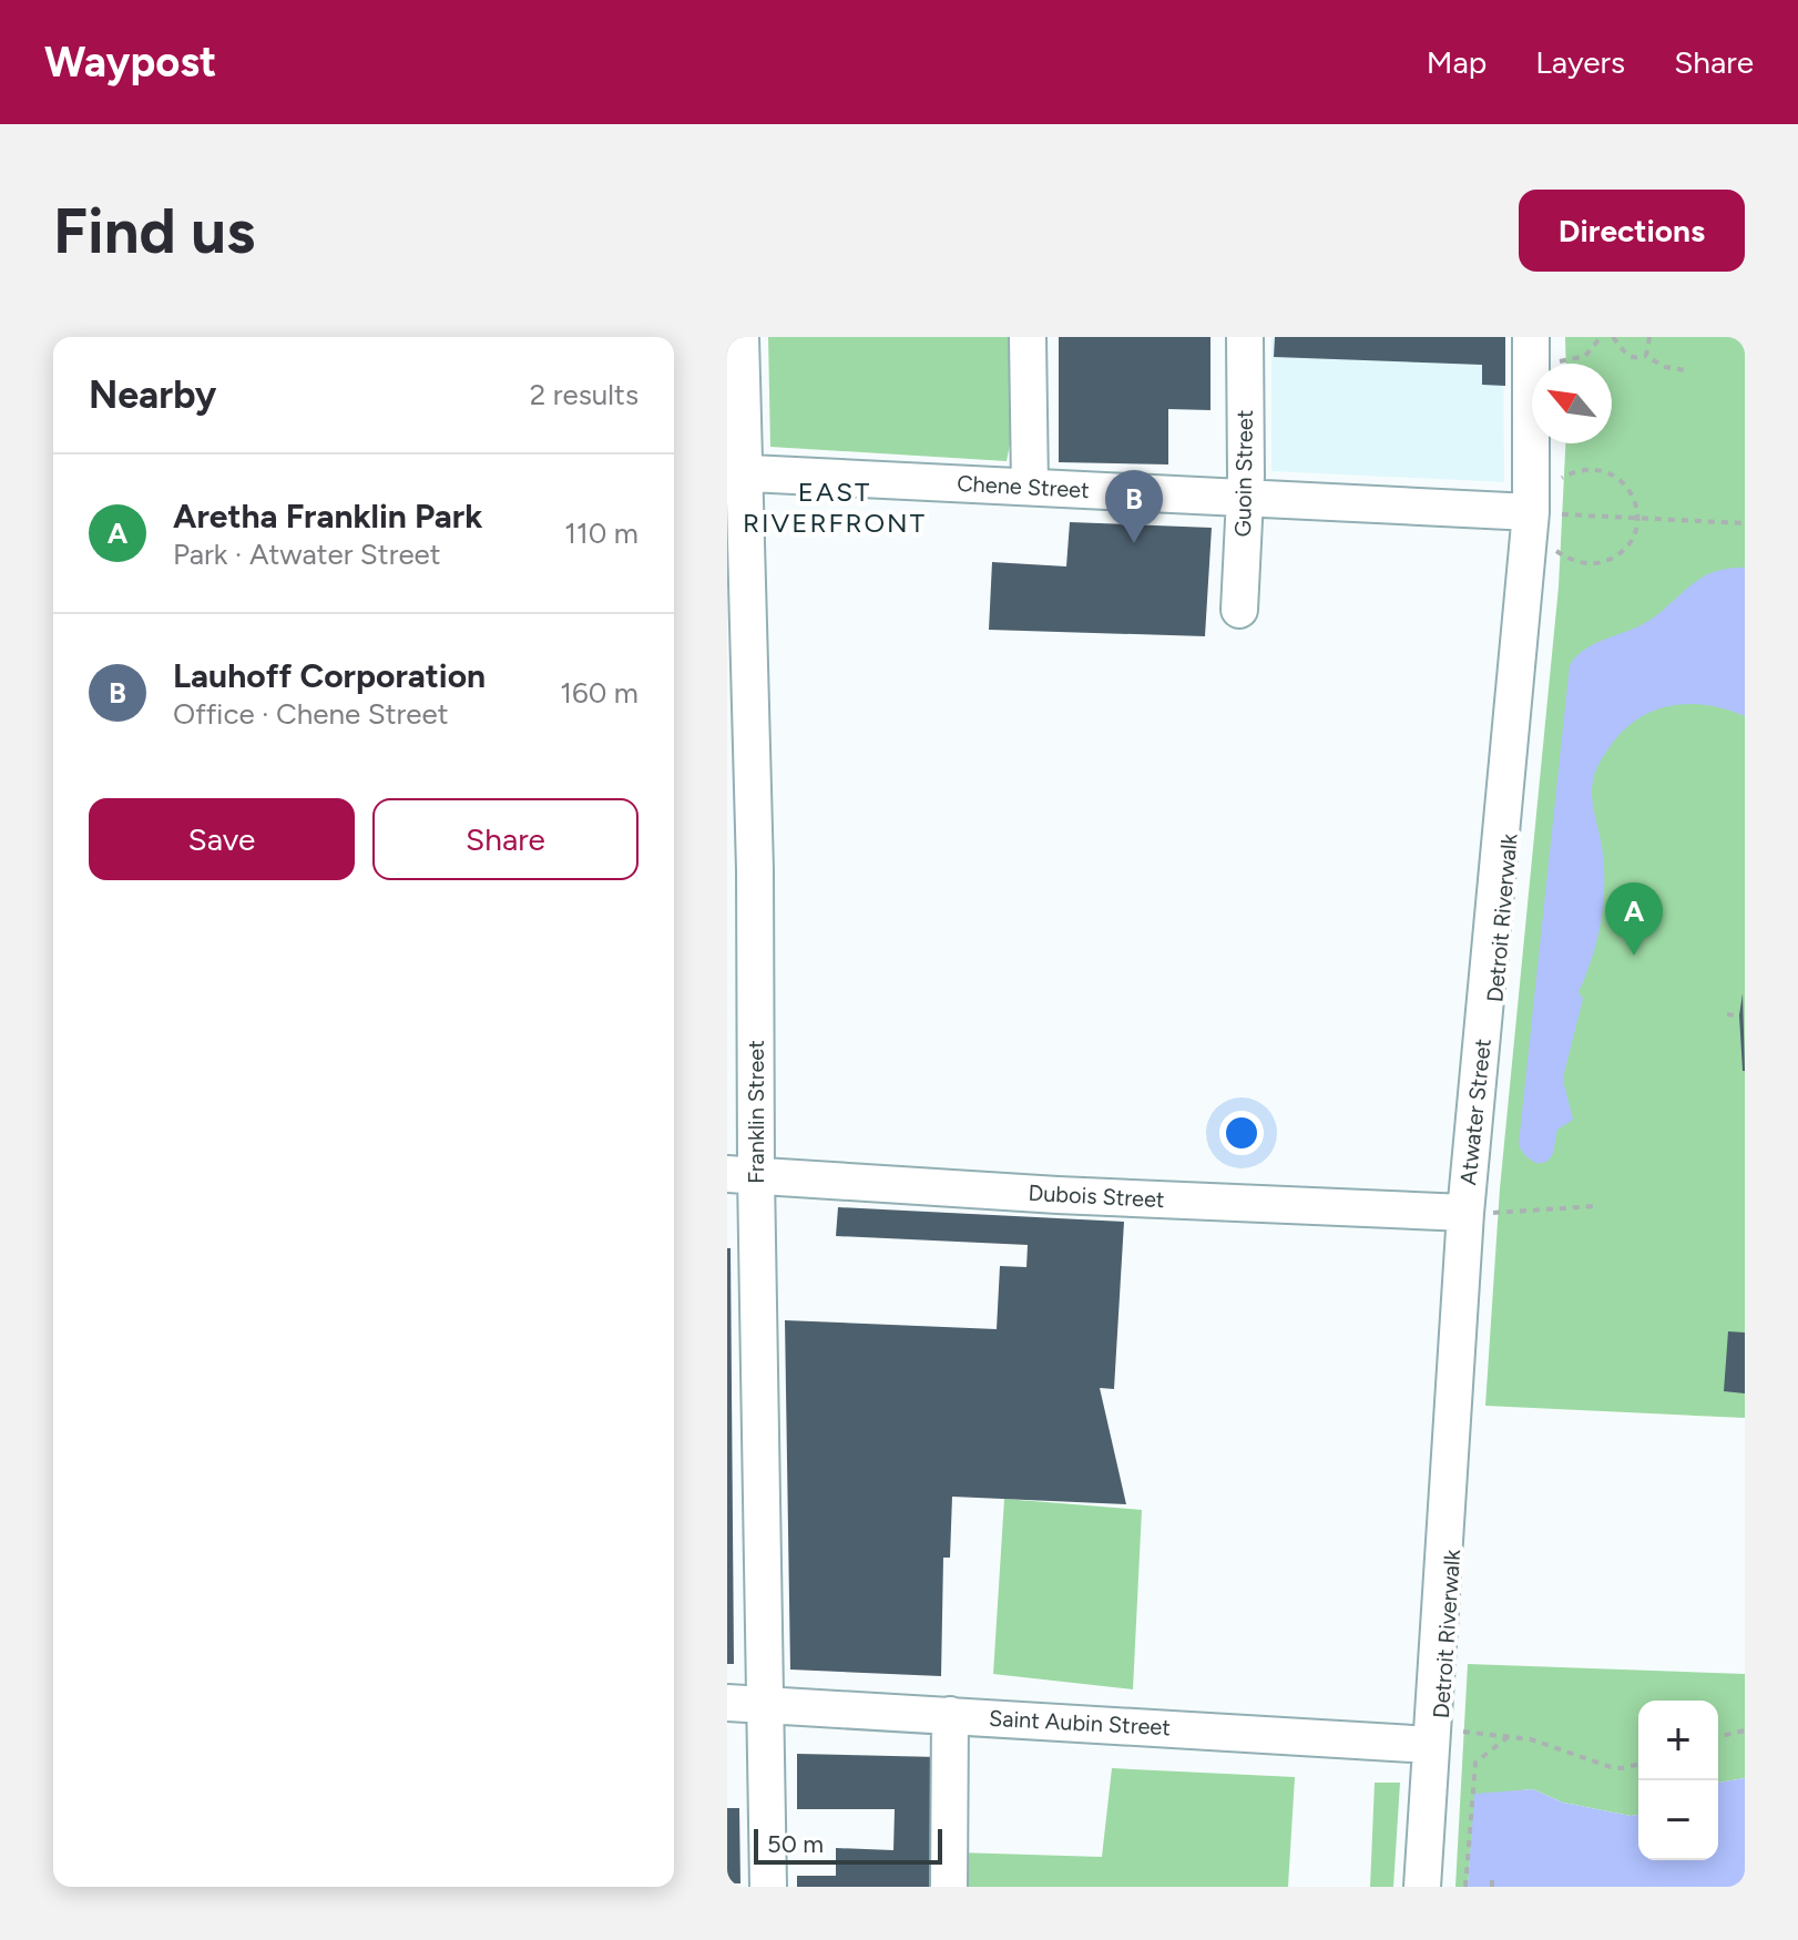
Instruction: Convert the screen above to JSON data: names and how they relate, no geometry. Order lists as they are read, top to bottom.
{
  "streets": {
    "street": [
      "Guoin Street",
      "Chene Street",
      "Franklin Street",
      "Atwater Street",
      "Dubois Street",
      "Saint Aubin Street"
    ]
  },
  "crossings": [
    ["Guoin Street", "Chene Street"],
    ["Chene Street", "Franklin Street"],
    ["Chene Street", "Atwater Street"],
    ["Franklin Street", "Dubois Street"],
    ["Franklin Street", "Saint Aubin Street"],
    ["Atwater Street", "Dubois Street"],
    ["Atwater Street", "Saint Aubin Street"]
  ],
  "districts": ["EAST RIVERFRONT"],
  "scale_bar": "50 m",
  "north": "top left",
  "page": {
    "header": "Waypost",
    "nav": ["Map", "Layers", "Share"],
    "buttons": [
      "Directions",
      ["Save", "Share"]
    ],
    "title": "Find us",
    "heading": ["Nearby", "2 results"],
    "list": [
      {
        "mark": "A",
        "name": "Aretha Franklin Park",
        "note": "Park · Atwater Street",
        "value": "110 m"
      },
      {
        "mark": "B",
        "name": "Lauhoff Corporation",
        "note": "Office · Chene Street",
        "value": "160 m"
      }
    ],
    "pins": ["B", "A"],
    "map_buttons": ["+", "−"],
    "scale": "50 m"
  }
}
